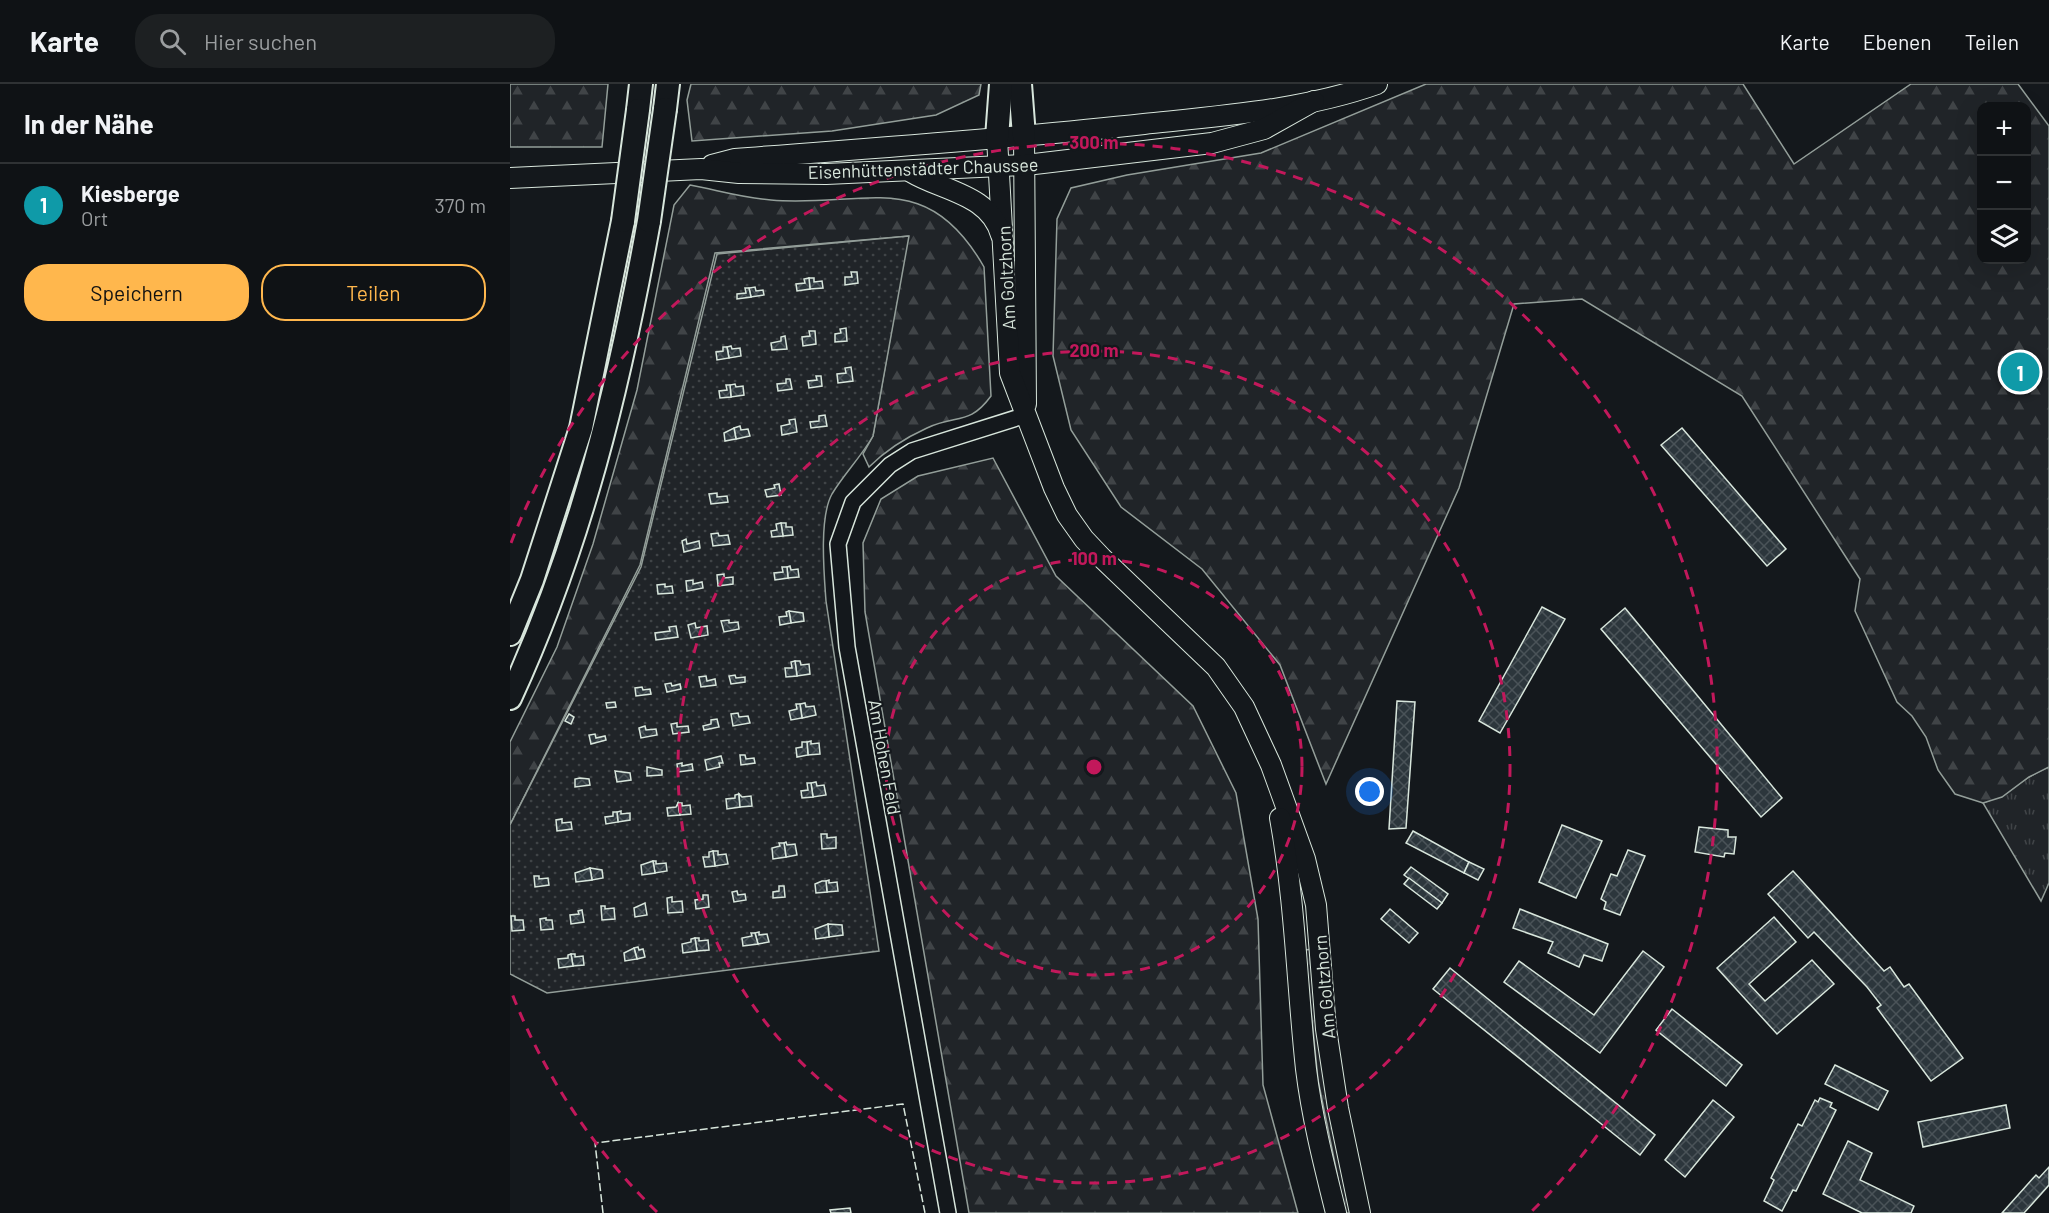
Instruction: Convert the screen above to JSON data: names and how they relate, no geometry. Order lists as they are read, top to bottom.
{
  "streets": {
    "main road": ["Eisenhüttenstädter Chaussee", "Am Goltzhorn"],
    "street": ["Am Hohen Feld"]
  },
  "crossings": [
    ["Eisenhüttenstädter Chaussee", "Am Goltzhorn"],
    ["Am Goltzhorn", "Am Hohen Feld"]
  ],
  "page": {
    "header": "Karte",
    "search": "Hier suchen",
    "nav": ["Karte", "Ebenen", "Teilen"],
    "heading": "In der Nähe",
    "map_buttons": ["+", "−"],
    "list": [
      {
        "mark": "1",
        "name": "Kiesberge",
        "note": "Ort",
        "value": "370 m"
      }
    ],
    "buttons": ["Speichern", "Teilen"],
    "pins": "1"
  },
  "rings": ["300 m", "200 m", "100 m"]
}
